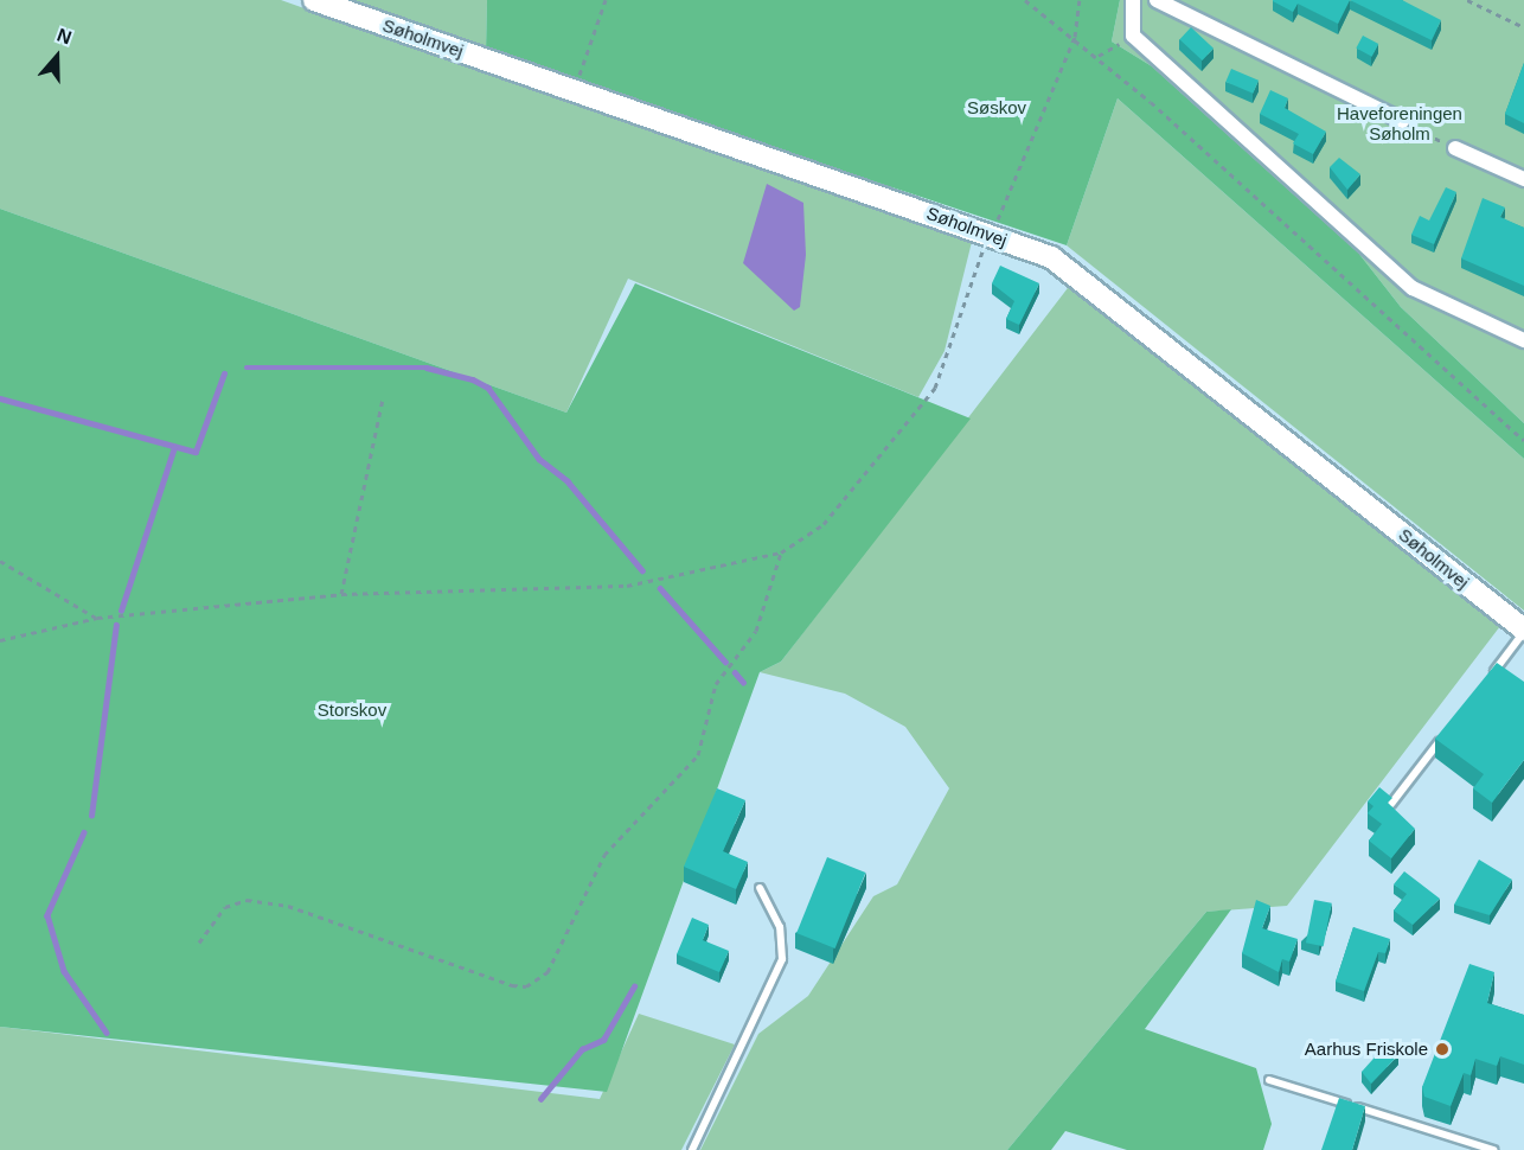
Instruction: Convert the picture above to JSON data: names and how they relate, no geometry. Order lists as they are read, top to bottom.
{
  "streets": {
    "street": ["Søholmvej"]
  },
  "parks": ["Søskov", "Haveforeningen Søholm", "Storskov"],
  "places": ["Aarhus Friskole"],
  "north": "top"
}
